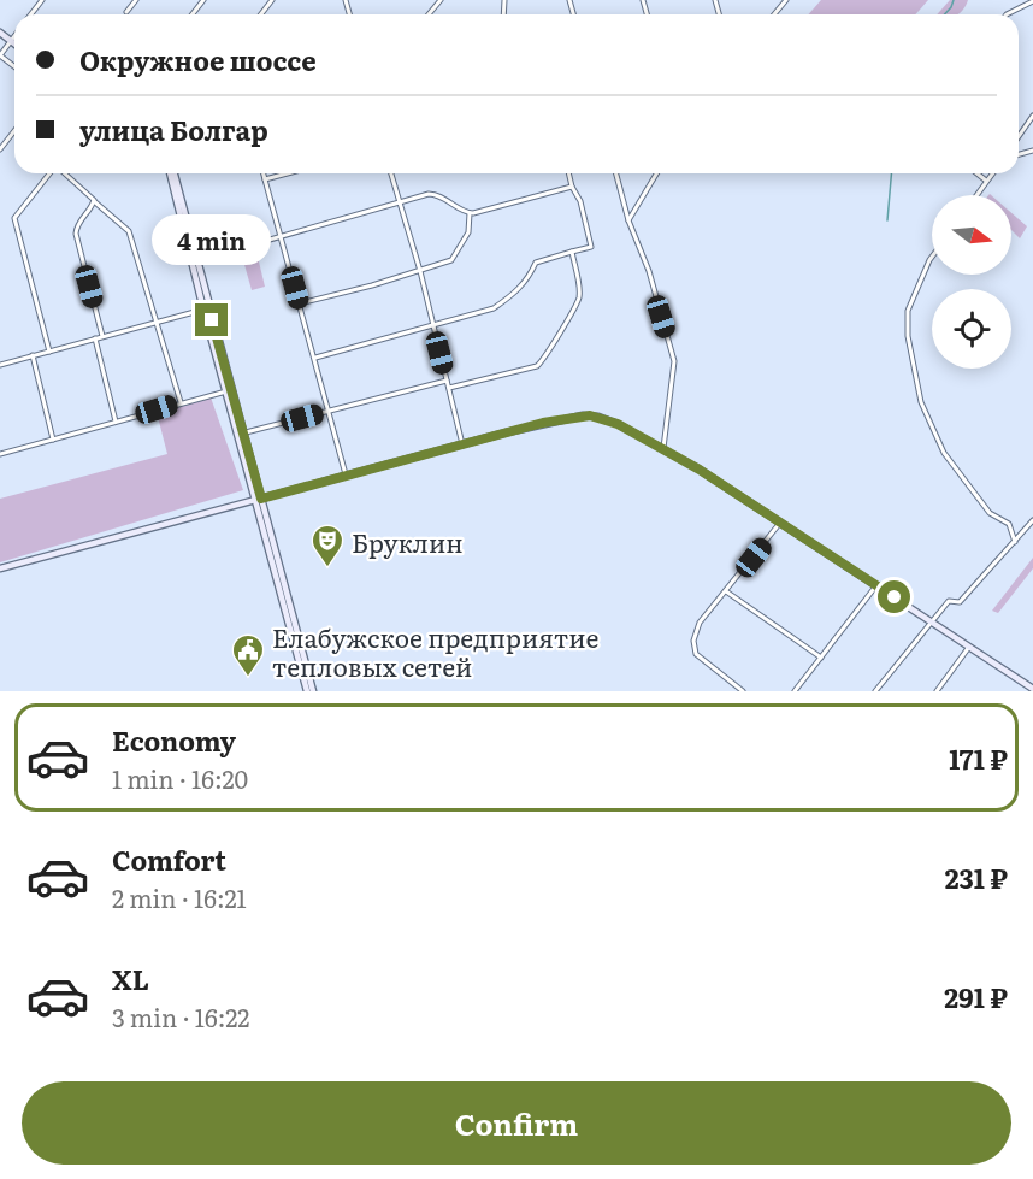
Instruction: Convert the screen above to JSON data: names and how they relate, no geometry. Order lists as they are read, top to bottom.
{
  "places": {
    "theatre": ["Бруклин"],
    "public building": ["Елабужское предприятие тепловых сетей"]
  },
  "north": "right",
  "page": {
    "banner": ["Окружное шоссе", "улица Болгар"],
    "bubble": "4 min",
    "list": [
      {
        "name": "Economy",
        "note": "1 min · 16:20",
        "value": "171 ₽"
      },
      {
        "name": "Comfort",
        "note": "2 min · 16:21",
        "value": "231 ₽"
      },
      {
        "name": "XL",
        "note": "3 min · 16:22",
        "value": "291 ₽"
      }
    ],
    "buttons": "Confirm"
  }
}
